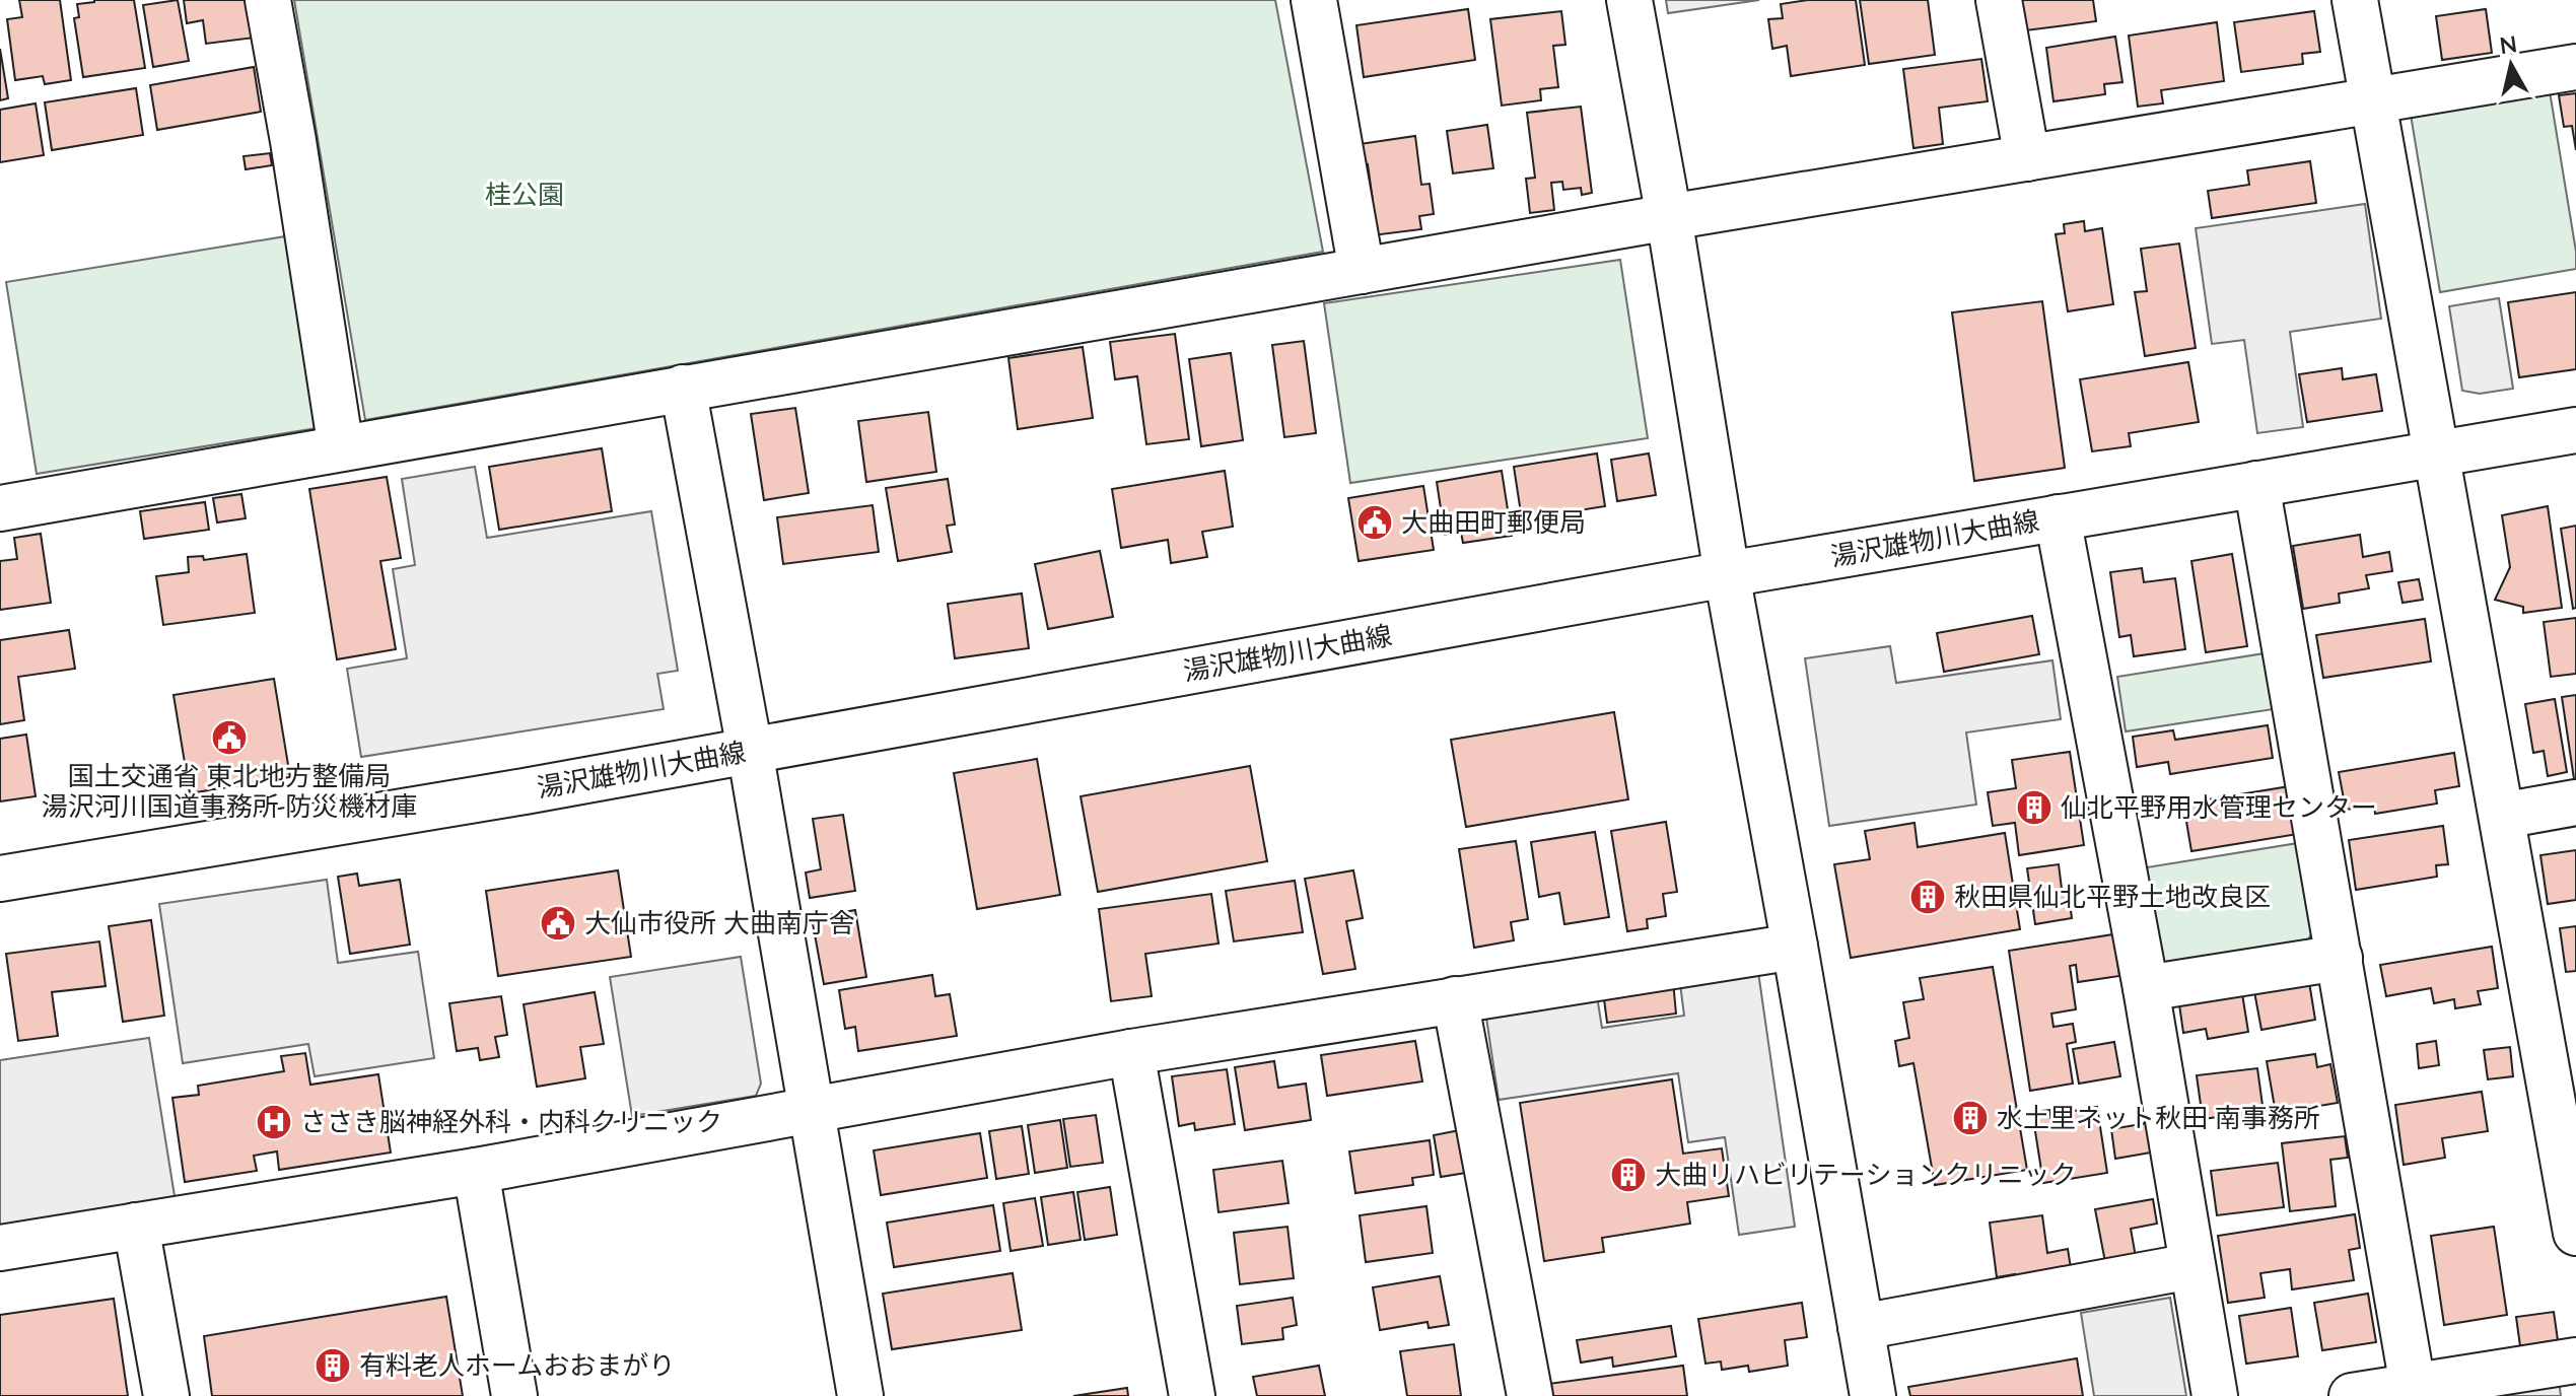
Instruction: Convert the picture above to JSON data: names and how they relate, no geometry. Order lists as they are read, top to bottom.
{
  "streets": {
    "street": ["湯沢雄物川大曲線"]
  },
  "parks": ["桂公園"],
  "places": {
    "public building": ["大曲田町郵便局", "国土交通省 東北地方整備局 湯沢河川国道事務所 防災機材庫", "大仙市役所 大曲南庁舎"],
    "building": [
      "仙北平野用水管理センター",
      "秋田県仙北平野土地改良区",
      "水土里ネット秋田 南事務所",
      "大曲リハビリテーションクリニック",
      "有料老人ホームおおまがり"
    ],
    "hospital": ["ささき脳神経外科・内科クリニック"]
  },
  "north": "top"
}
